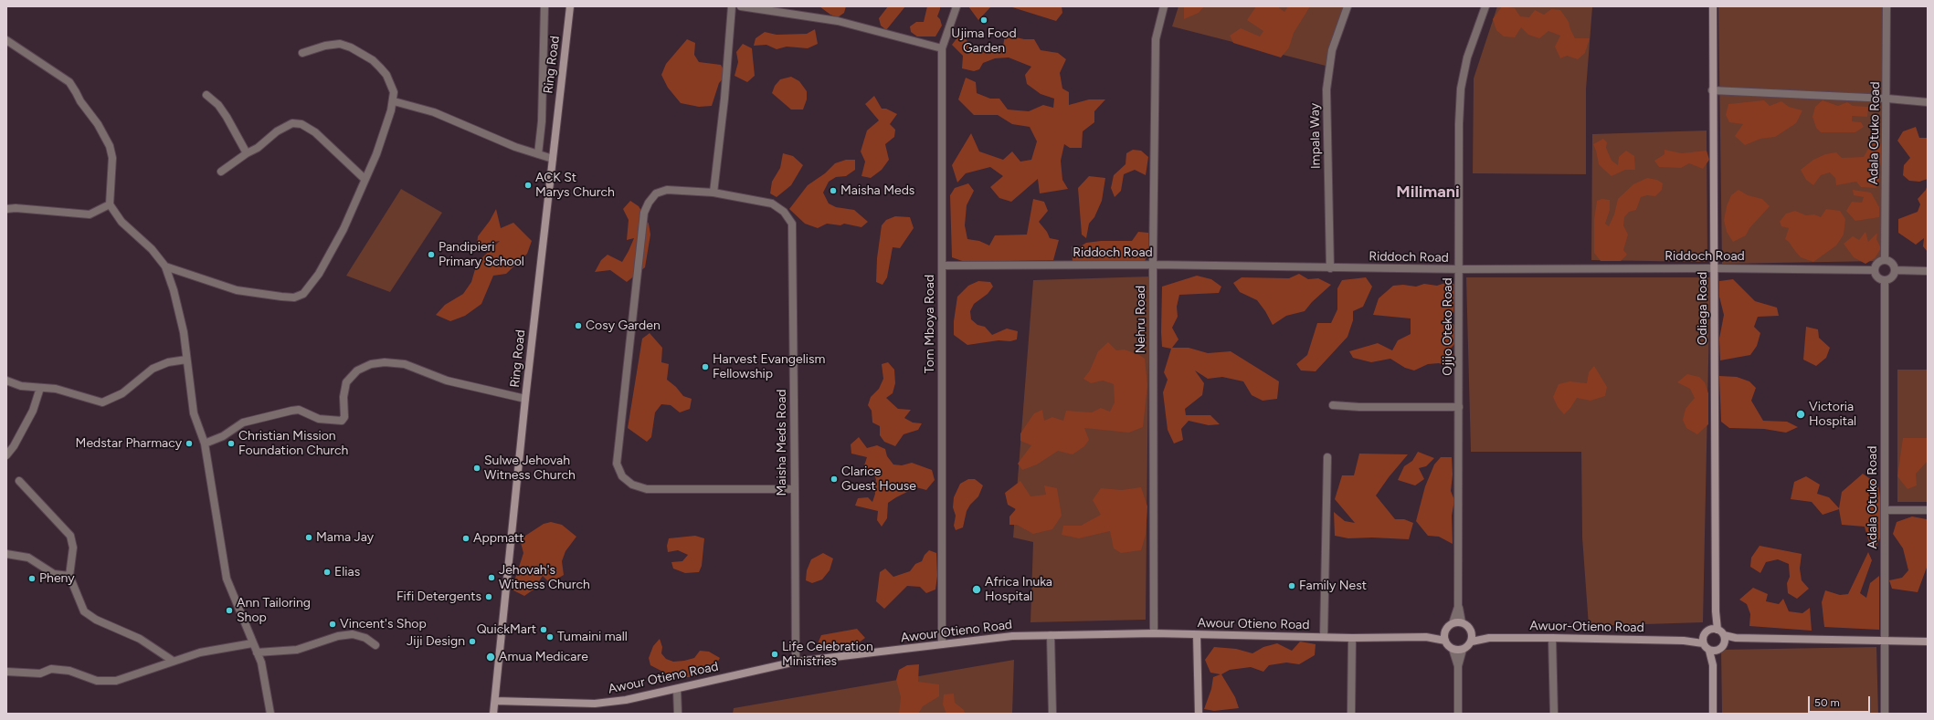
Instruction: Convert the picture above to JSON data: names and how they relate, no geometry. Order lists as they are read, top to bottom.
{
  "streets": {
    "main road": [
      "Ring Road",
      "Odiaga Road",
      "Awour Otieno Road",
      "Awuor-Otieno Road"
    ],
    "street": [
      "Adala Otuko Road",
      "Impala Way",
      "Riddoch Road",
      "Nehru Road",
      "Tom Mboya Road",
      "Ojijo Oteko Road",
      "Maisha Meds Road"
    ]
  },
  "crossings": [
    ["Ring Road", "Awour Otieno Road"],
    ["Adala Otuko Road", "Riddoch Road"],
    ["Impala Way", "Riddoch Road"],
    ["Riddoch Road", "Odiaga Road"],
    ["Riddoch Road", "Nehru Road"],
    ["Riddoch Road", "Tom Mboya Road"],
    ["Riddoch Road", "Ojijo Oteko Road"],
    ["Odiaga Road", "Awuor-Otieno Road"],
    ["Nehru Road", "Awour Otieno Road"],
    ["Tom Mboya Road", "Awour Otieno Road"],
    ["Ojijo Oteko Road", "Awuor-Otieno Road"],
    ["Maisha Meds Road", "Awour Otieno Road"]
  ],
  "districts": ["Milimani"],
  "places": [
    "Ujima Food Garden",
    "ACK St Marys Church",
    "Maisha Meds",
    "Pandipieri Primary School",
    "Cosy Garden",
    "Harvest Evangelism Fellowship",
    "Victoria Hospital",
    "Medstar Pharmacy",
    "Christian Mission Foundation Church",
    "Sulwe Jehovah Witness Church",
    "Clarice Guest House",
    "Mama Jay",
    "Appmatt",
    "Elias",
    "Jehovah's Witness Church",
    "Pheny",
    "Family Nest",
    "Africa Inuka Hospital",
    "Fifi Detergents",
    "Ann Tailoring Shop",
    "Vincent's Shop",
    "QuickMart",
    "Tumaini mall",
    "Jiji Design",
    "Life Celebration Ministries",
    "Amua Medicare"
  ],
  "scale_bar": "50 m"
}
